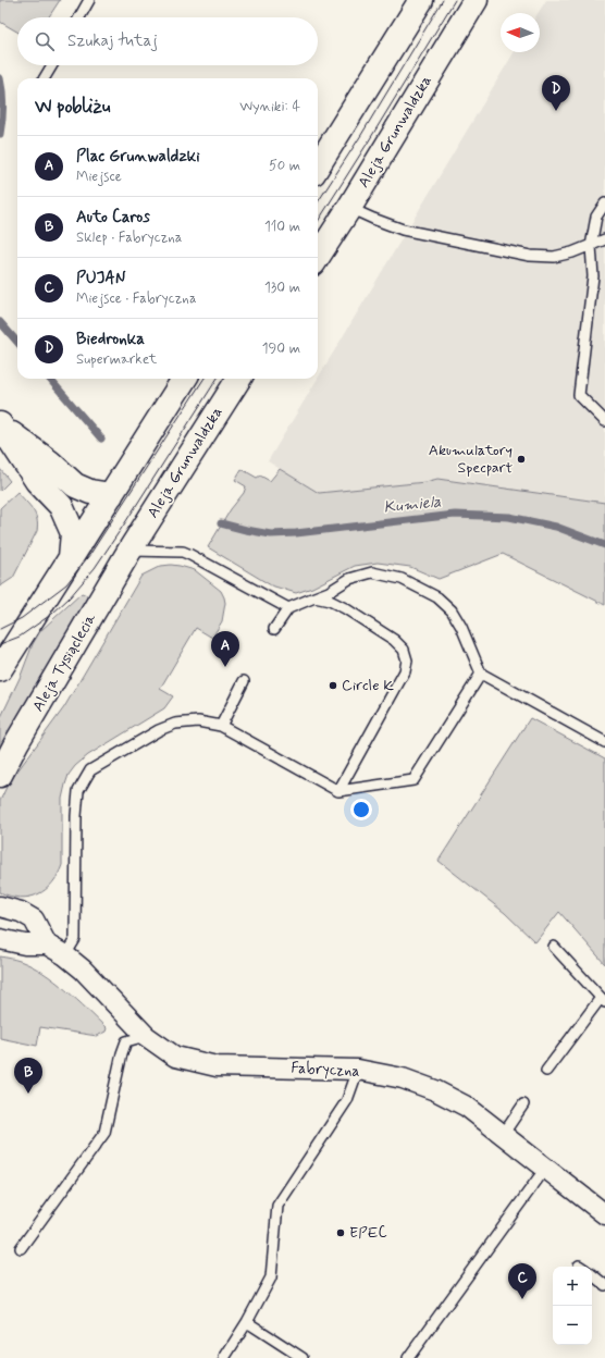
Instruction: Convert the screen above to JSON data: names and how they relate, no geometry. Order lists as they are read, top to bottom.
{
  "streets": {
    "main road": ["Aleja Grunwaldzka", "Aleja Tysiąclecia"],
    "street": ["Fabryczna"]
  },
  "crossings": [
    ["Aleja Grunwaldzka", "Aleja Tysiąclecia"]
  ],
  "water": ["Kumiela"],
  "places": ["Akumulatory Specpart", "Circle K", "EPEC"],
  "north": "left",
  "page": {
    "search": "Szukaj tutaj",
    "pins": [
      "D",
      "A",
      "B",
      "C"
    ],
    "heading": ["W pobliżu", "Wyniki: 4"],
    "list": [
      {
        "mark": "A",
        "name": "Plac Grunwaldzki",
        "note": "Miejsce",
        "value": "50 m"
      },
      {
        "mark": "B",
        "name": "Auto Caros",
        "note": "Sklep · Fabryczna",
        "value": "110 m"
      },
      {
        "mark": "C",
        "name": "PUJAN",
        "note": "Miejsce · Fabryczna",
        "value": "130 m"
      },
      {
        "mark": "D",
        "name": "Biedronka",
        "note": "Supermarket",
        "value": "190 m"
      }
    ],
    "map_buttons": ["+", "−"]
  }
}
